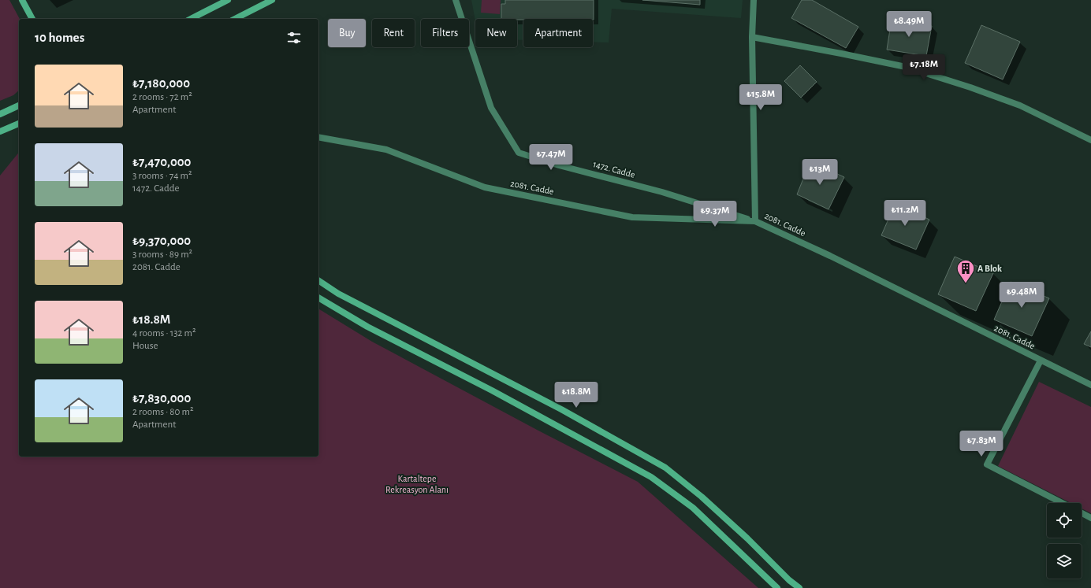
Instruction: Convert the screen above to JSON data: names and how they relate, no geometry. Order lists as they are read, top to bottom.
{
  "streets": {
    "street": ["1472. Cadde", "2081. Cadde"]
  },
  "crossings": [
    ["1472. Cadde", "2081. Cadde"]
  ],
  "parks": ["Kartaltepe Rekreasyon Alanı"],
  "places": {
    "building": ["A Blok"]
  },
  "page": {
    "price": [
      "₺8.49M",
      "₺7.18M",
      "₺15.8M",
      "₺7.47M",
      "₺13M",
      "₺11.2M",
      "₺9.37M",
      "₺9.48M",
      "₺18.8M",
      "₺7.83M"
    ],
    "chip": [
      "Buy",
      "Rent",
      "Filters",
      "New",
      "Apartment"
    ],
    "heading": "10 homes",
    "list": [
      {
        "name": "₺7,180,000",
        "note": "2 rooms · 72 m² · Apartment"
      },
      {
        "name": "₺7,470,000",
        "note": "3 rooms · 74 m² · 1472. Cadde"
      },
      {
        "name": "₺9,370,000",
        "note": "3 rooms · 89 m² · 2081. Cadde"
      },
      {
        "name": "₺18.8M",
        "note": "4 rooms · 132 m² · House"
      },
      {
        "name": "₺7,830,000",
        "note": "2 rooms · 80 m² · Apartment"
      }
    ]
  }
}
